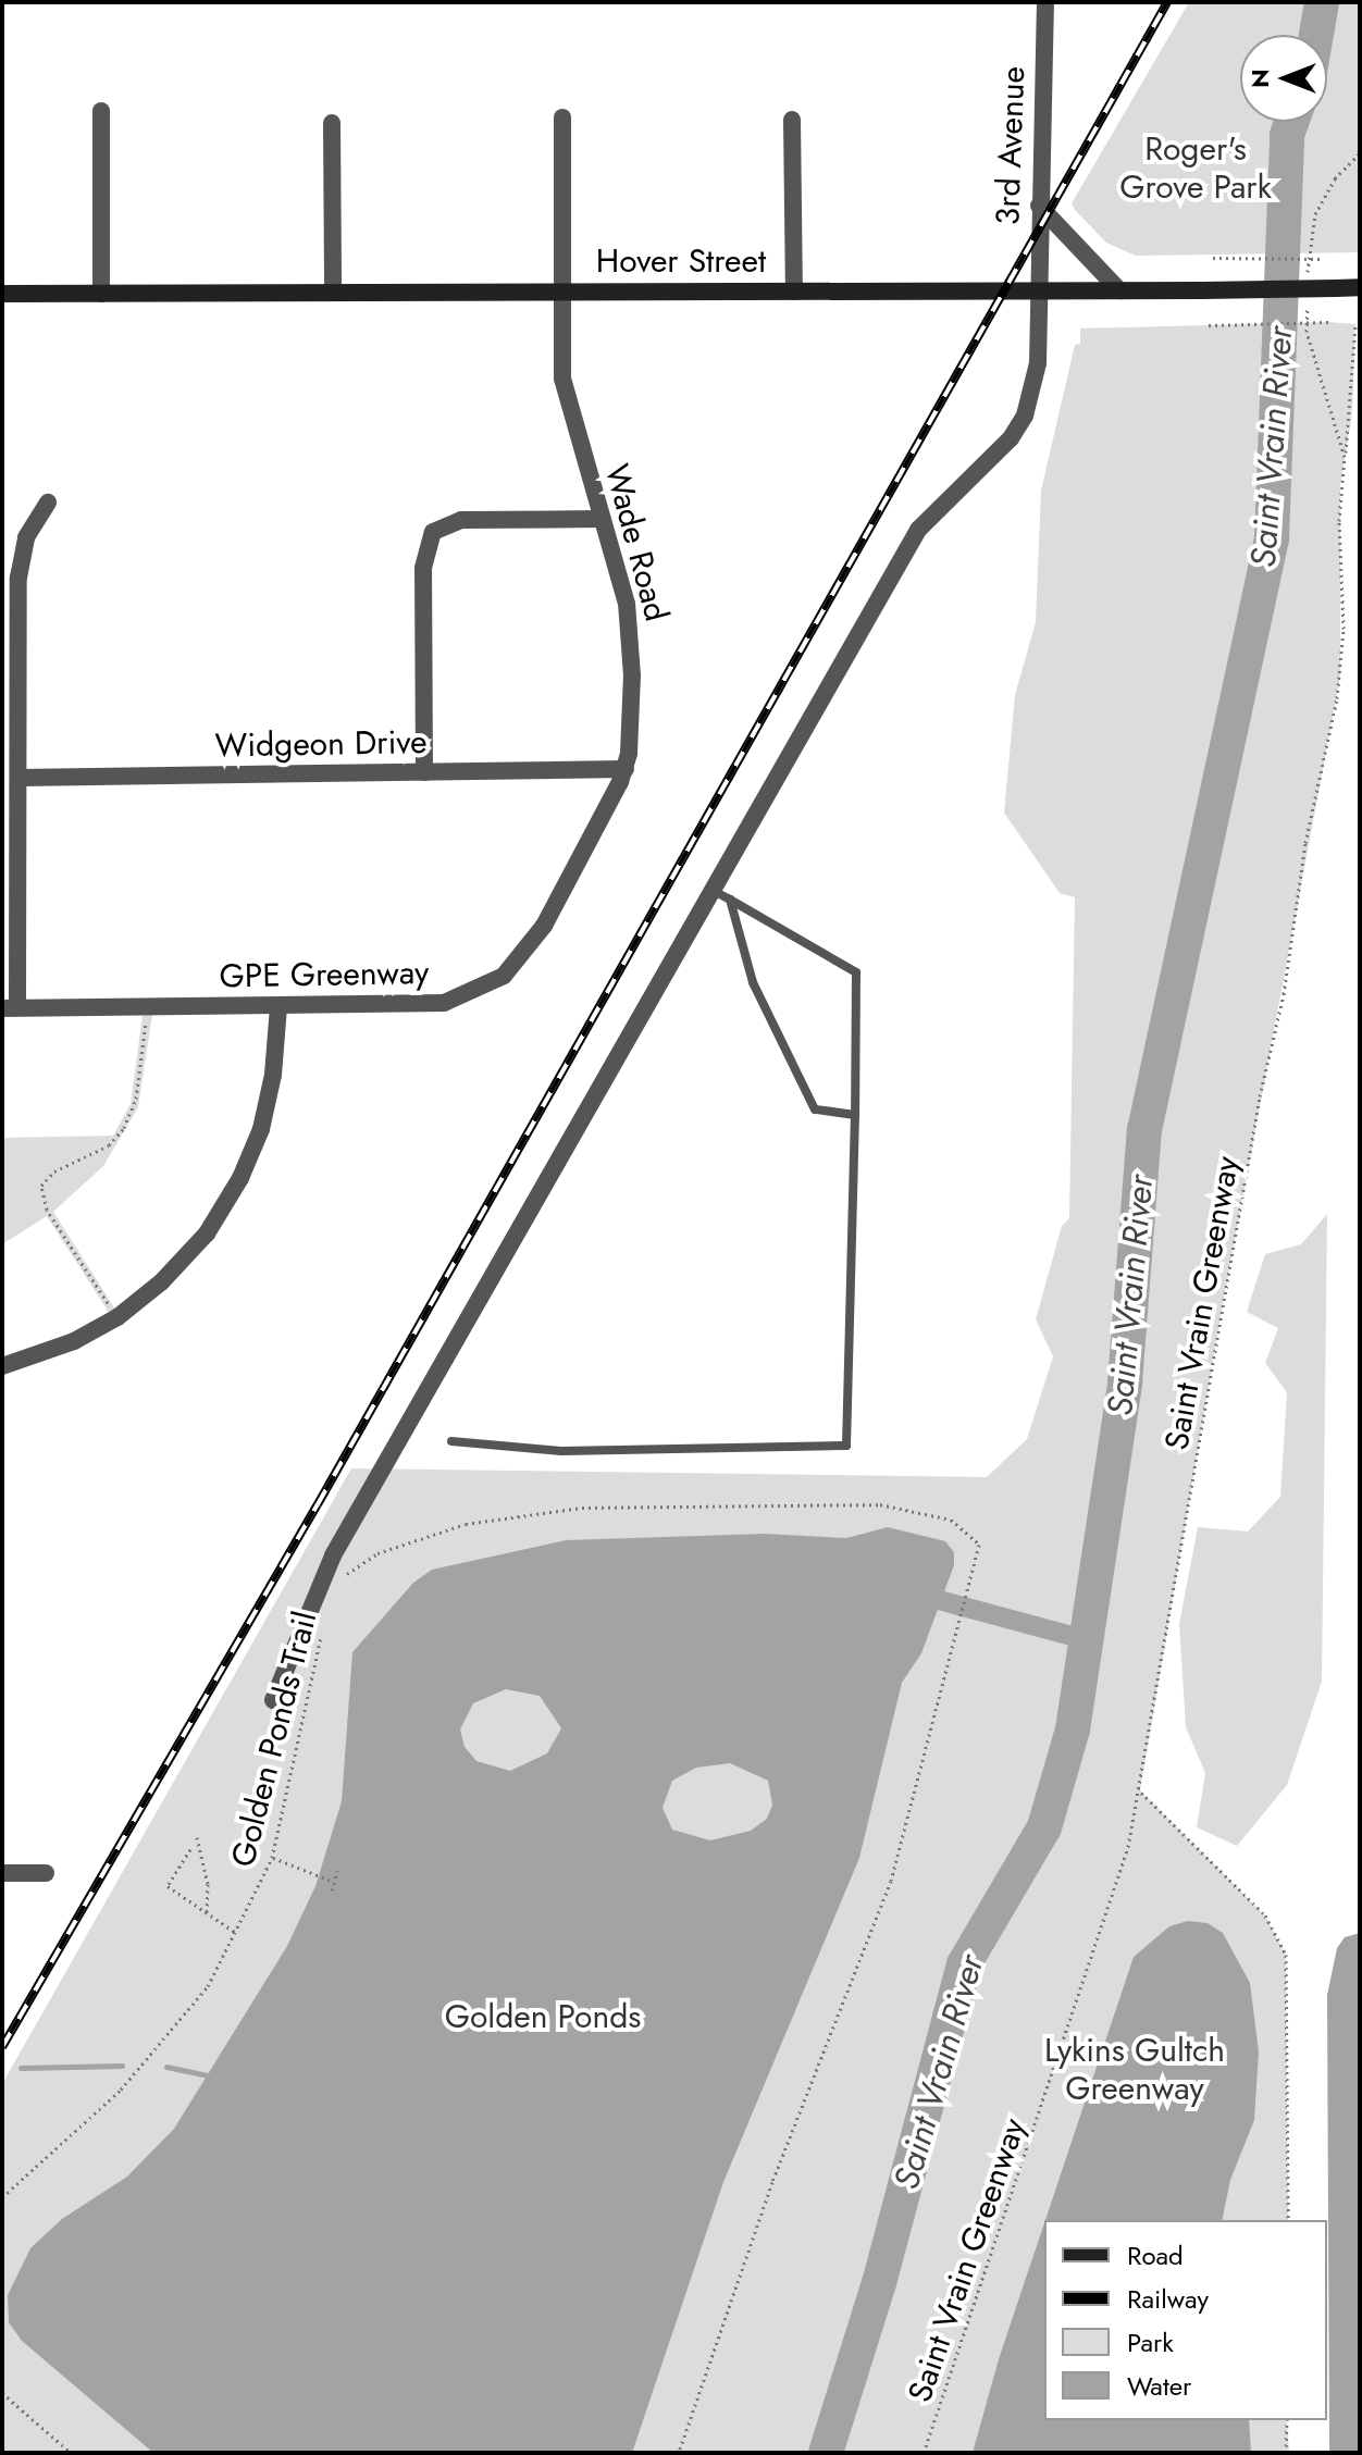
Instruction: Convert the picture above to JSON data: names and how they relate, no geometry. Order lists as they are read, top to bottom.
{
  "streets": {
    "main road": ["Hover Street"],
    "street": [
      "3rd Avenue",
      "Wade Road",
      "Widgeon Drive",
      "GPE Greenway"
    ],
    "path": ["Saint Vrain Greenway", "Golden Ponds Trail"]
  },
  "crossings": [
    ["3rd Avenue", "Hover Street"],
    ["Hover Street", "Wade Road"],
    ["Wade Road", "Widgeon Drive"],
    ["Wade Road", "GPE Greenway"],
    ["Widgeon Drive", "GPE Greenway"]
  ],
  "water": ["Saint Vrain River"],
  "parks": ["Roger's Grove Park", "Golden Ponds", "Lykins Gultch Greenway"],
  "legend": [
    "Road",
    "Railway",
    "Park",
    "Water"
  ],
  "north": "left"
}
